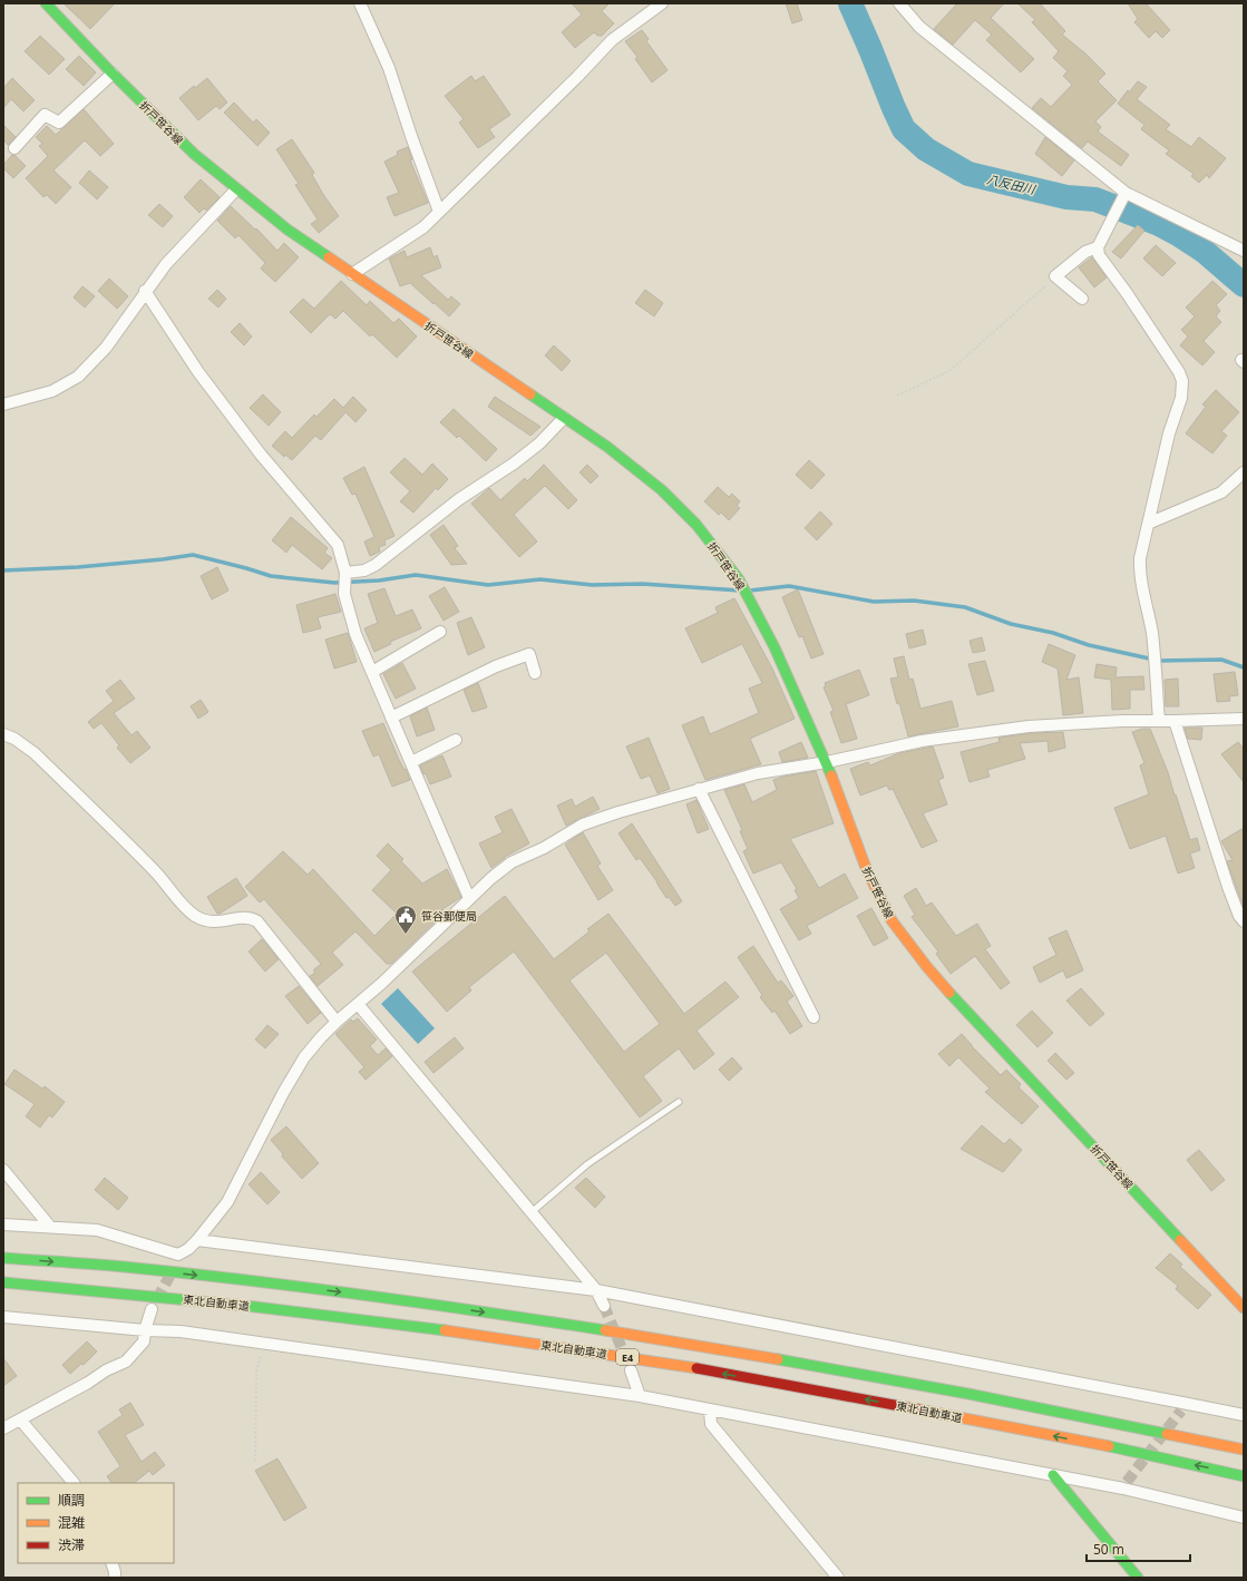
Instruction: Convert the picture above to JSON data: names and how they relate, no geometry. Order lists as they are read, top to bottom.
{
  "streets": {
    "main road": ["折戸笹谷線", "東北自動車道", "E4"]
  },
  "water": ["八反田川"],
  "places": {
    "public building": ["笹谷郵便局"]
  },
  "legend": ["順調", "混雑", "渋滞"],
  "scale_bar": "50 m"
}
